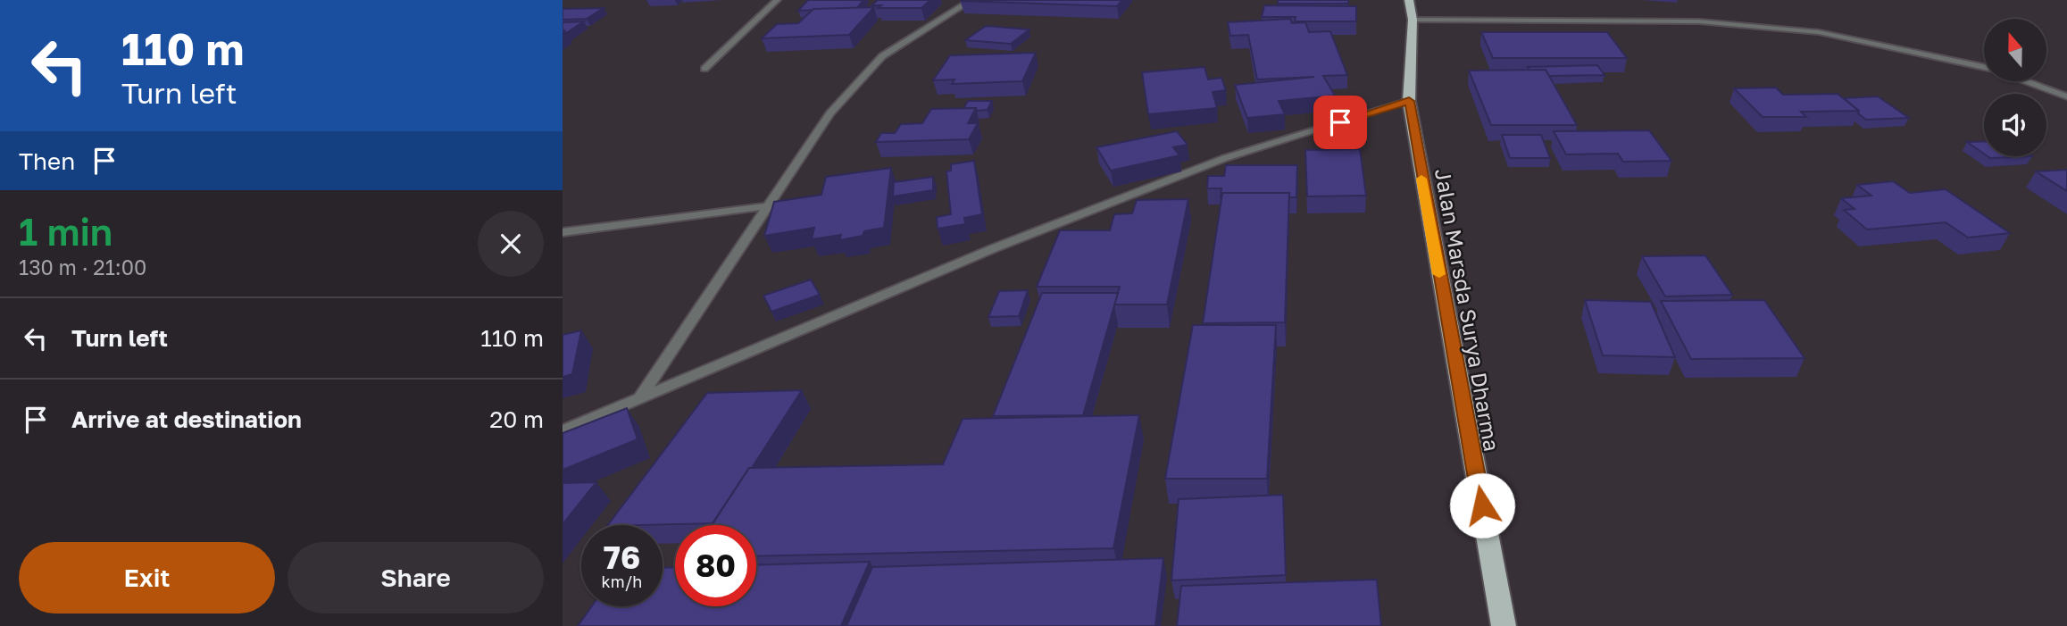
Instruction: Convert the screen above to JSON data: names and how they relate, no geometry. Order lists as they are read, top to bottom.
{
  "streets": {
    "highway": ["Jalan Marsda Surya Dharma"]
  },
  "north": "top",
  "page": {
    "turn": ["110 m", "Turn left"],
    "then": "Then",
    "heading": ["1 min", "130 m · 21:00"],
    "list": [
      {
        "name": "Turn left",
        "value": "110 m"
      },
      {
        "name": "Arrive at destination",
        "value": "20 m"
      }
    ],
    "speed": "76 km/h",
    "limit": "80",
    "buttons": ["Exit", "Share"]
  }
}
